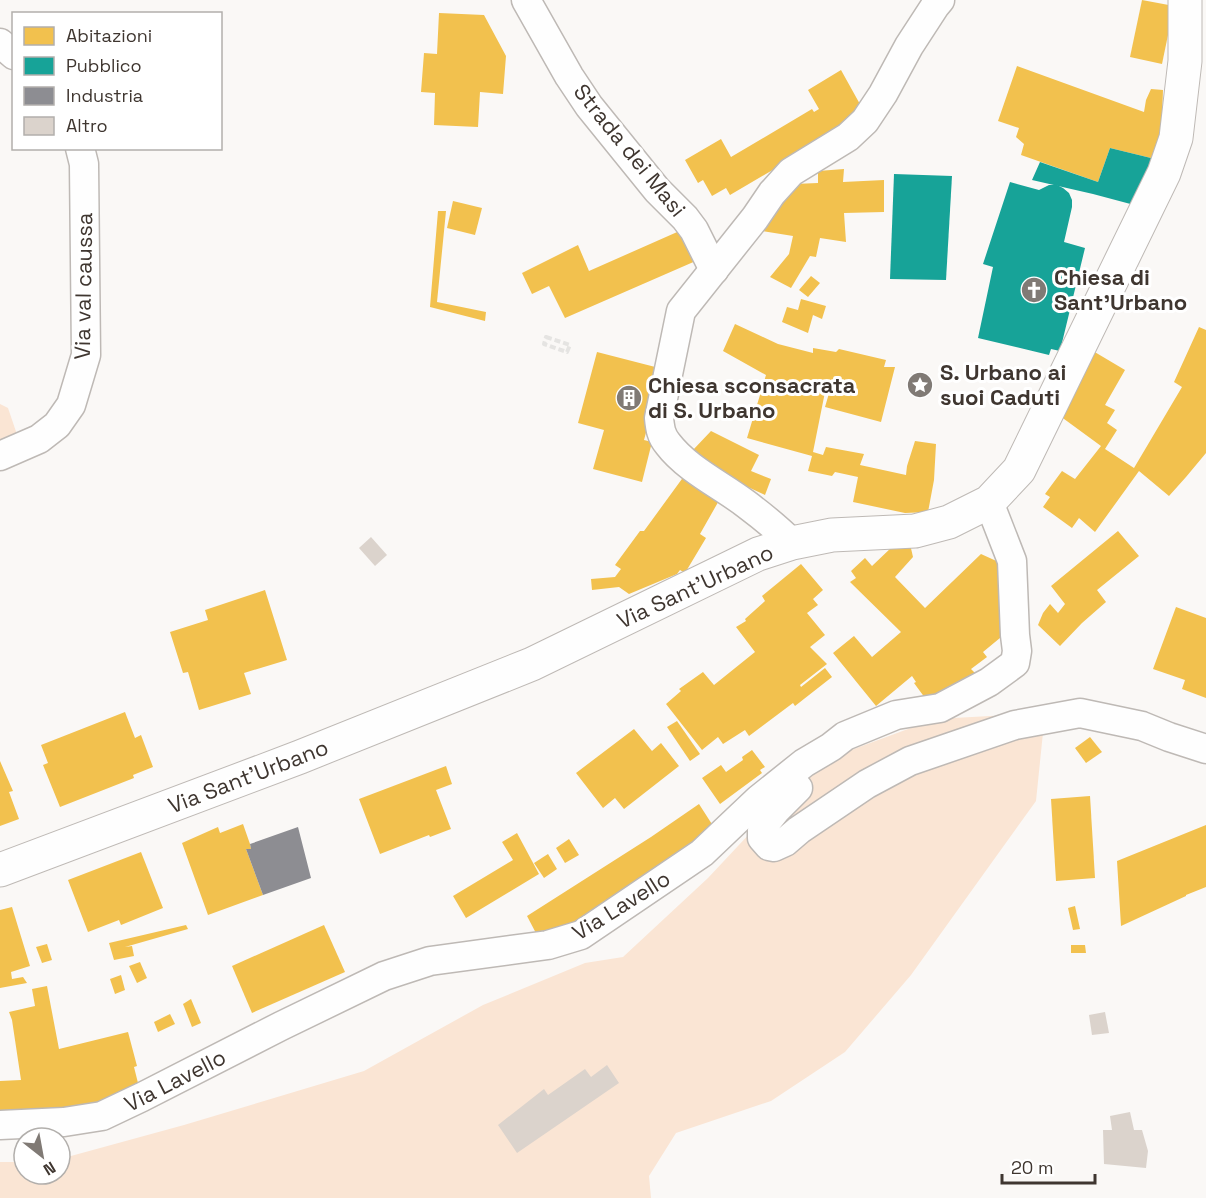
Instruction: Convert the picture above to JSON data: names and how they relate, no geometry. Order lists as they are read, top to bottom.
{
  "streets": {
    "street": [
      "Strada dei Masi",
      "Via val caussa",
      "Via Sant'Urbano",
      "Via Lavello"
    ]
  },
  "crossings": [
    ["Via Sant'Urbano", "Via Lavello"]
  ],
  "places": {
    "church": ["Chiesa di Sant'Urbano"],
    "place": ["S. Urbano ai suoi Caduti"],
    "building": ["Chiesa sconsacrata di S. Urbano"]
  },
  "legend": [
    "Abitazioni",
    "Pubblico",
    "Industria",
    "Altro"
  ],
  "scale_bar": "20 m",
  "north": "bottom right"
}
